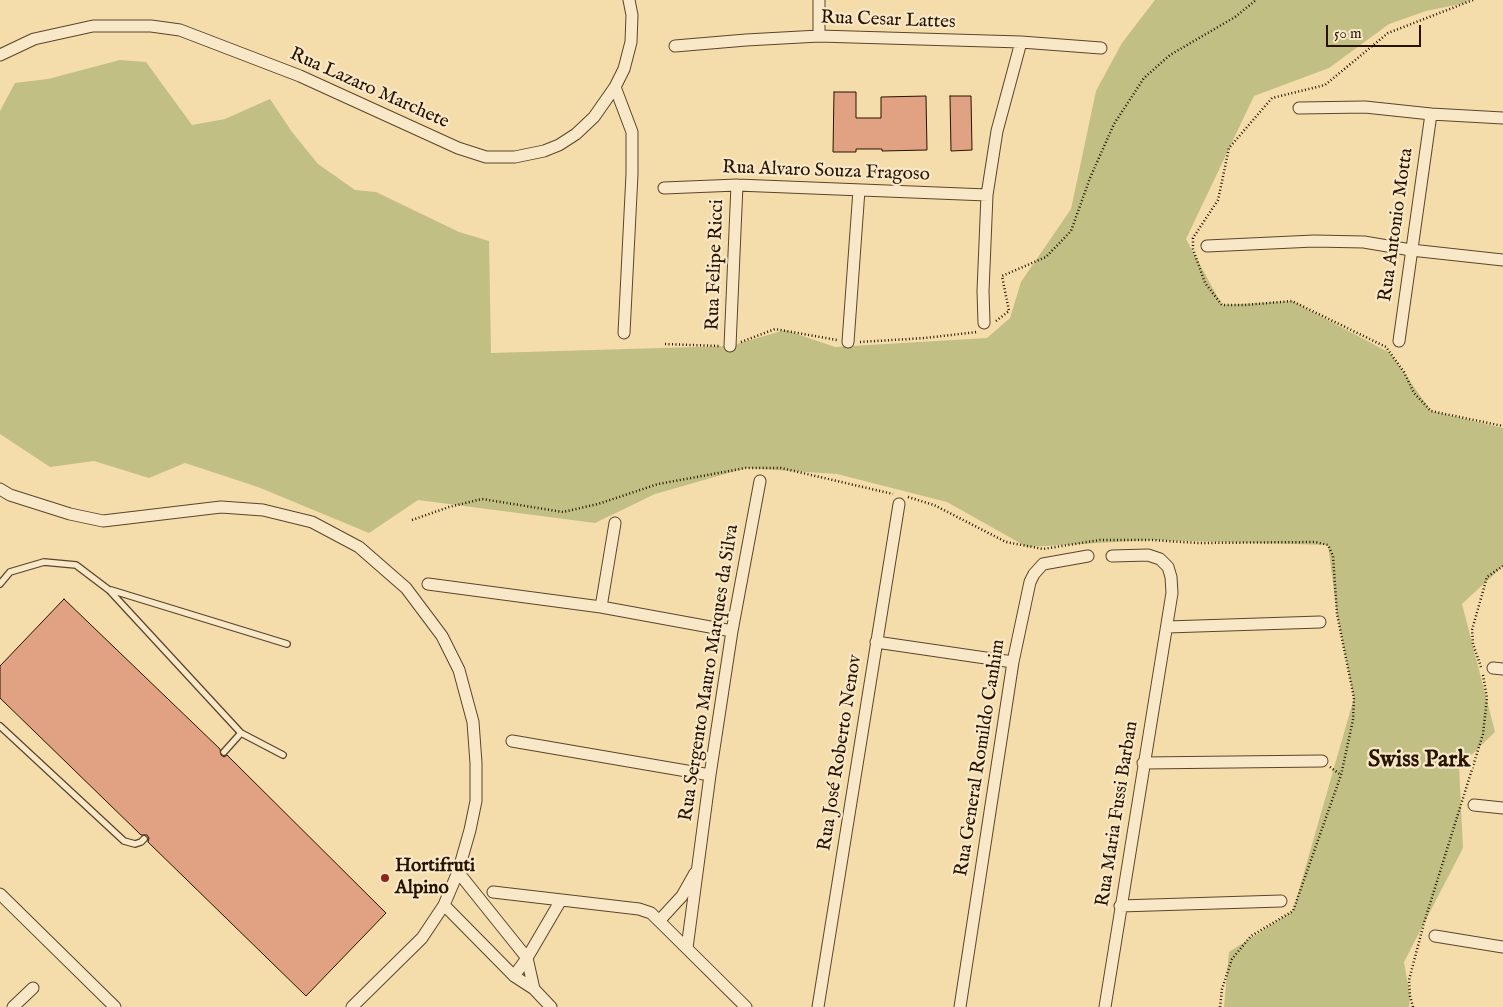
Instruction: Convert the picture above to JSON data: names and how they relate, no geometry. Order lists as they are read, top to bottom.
{
  "streets": {
    "street": [
      "Rua Cesar Lattes",
      "Rua Lazaro Marchete",
      "Rua Alvaro Souza Fragoso",
      "Rua Antonio Motta",
      "Rua Felipe Ricci",
      "Rua Sergento Mauro Marques da Silva",
      "Rua José Roberto Nenov",
      "Rua General Romildo Canhim",
      "Rua Maria Fussi Barban"
    ]
  },
  "crossings": [
    ["Rua Alvaro Souza Fragoso", "Rua Felipe Ricci"]
  ],
  "districts": ["Swiss Park"],
  "places": ["Hortifruti Alpino"],
  "scale_bar": "50 m"
}
